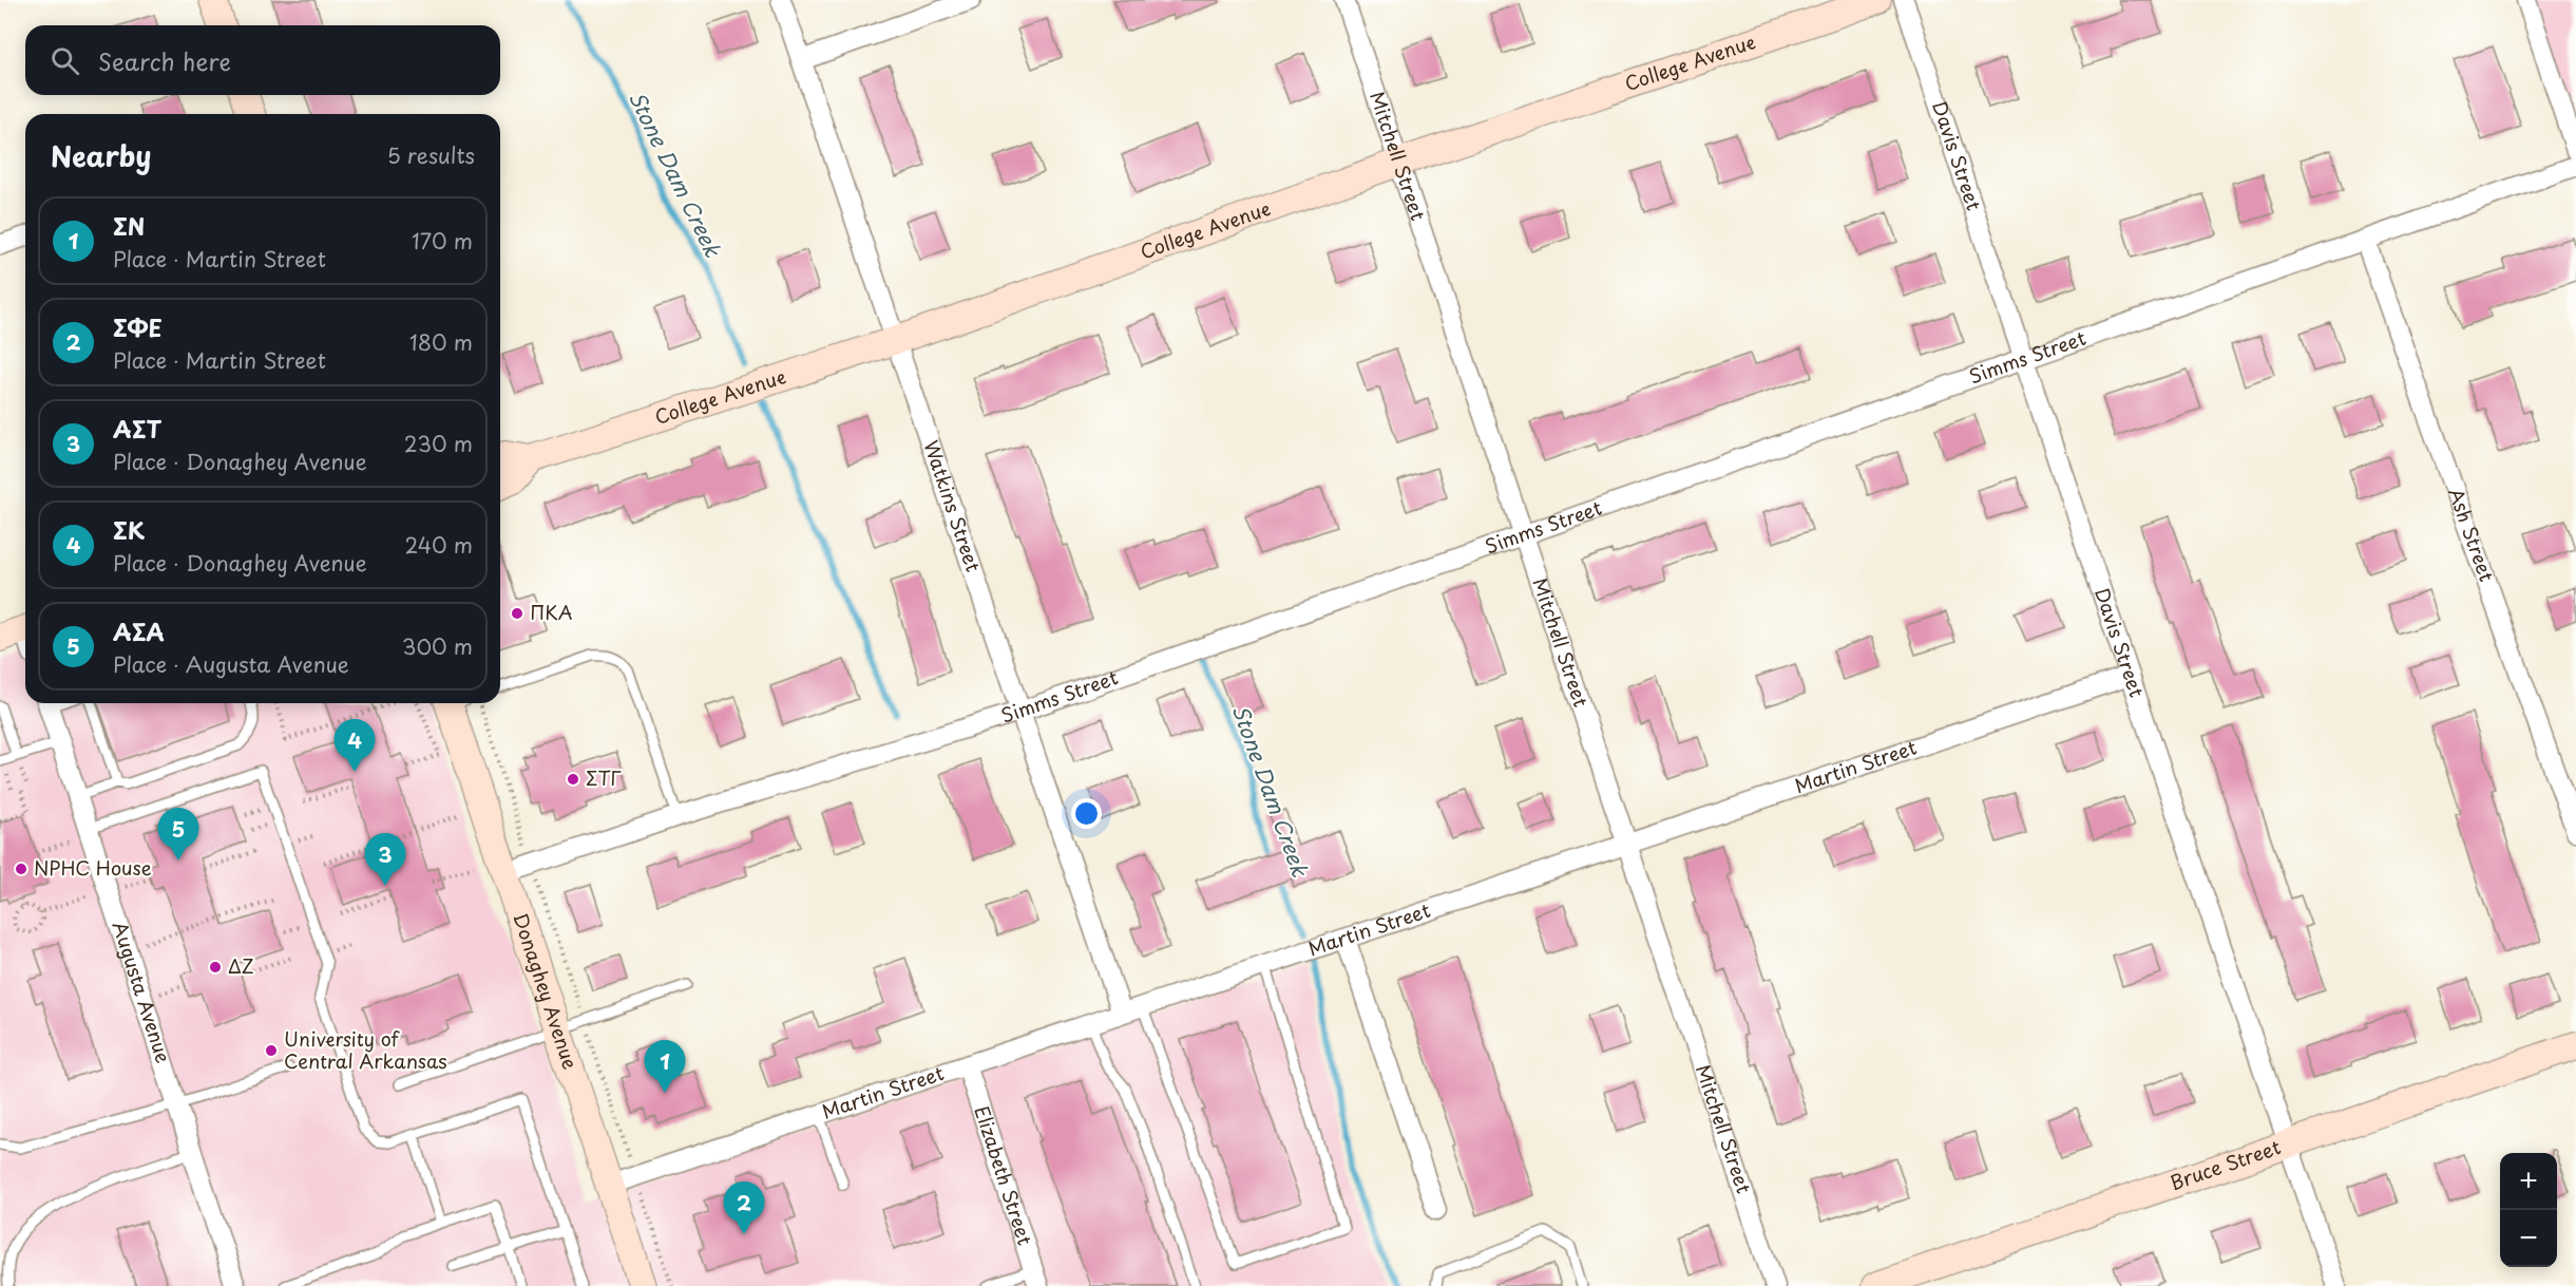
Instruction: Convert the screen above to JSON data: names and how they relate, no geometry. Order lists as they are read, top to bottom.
{
  "streets": {
    "street": [
      "College Avenue",
      "Mitchell Street",
      "Davis Street",
      "Simms Street",
      "Watkins Street",
      "Ash Street",
      "Martin Street",
      "Augusta Avenue",
      "Donaghey Avenue",
      "Bruce Street",
      "Elizabeth Street"
    ]
  },
  "crossings": [
    ["College Avenue", "Mitchell Street"],
    ["College Avenue", "Watkins Street"],
    ["Mitchell Street", "Simms Street"],
    ["Mitchell Street", "Martin Street"],
    ["Davis Street", "Simms Street"],
    ["Davis Street", "Martin Street"],
    ["Davis Street", "Bruce Street"],
    ["Simms Street", "Watkins Street"],
    ["Simms Street", "Ash Street"],
    ["Simms Street", "Donaghey Avenue"],
    ["Watkins Street", "Martin Street"],
    ["Martin Street", "Donaghey Avenue"],
    ["Martin Street", "Elizabeth Street"]
  ],
  "water": ["Stone Dam Creek"],
  "places": [
    "ΠΚΑ",
    "ΣΤΓ",
    "NPHC House",
    "ΔΖ",
    "University of Central Arkansas"
  ],
  "page": {
    "search": "Search here",
    "heading": ["Nearby", "5 results"],
    "list": [
      {
        "mark": "1",
        "name": "ΣΝ",
        "note": "Place · Martin Street",
        "value": "170 m"
      },
      {
        "mark": "2",
        "name": "ΣΦΕ",
        "note": "Place · Martin Street",
        "value": "180 m"
      },
      {
        "mark": "3",
        "name": "ΑΣΤ",
        "note": "Place · Donaghey Avenue",
        "value": "230 m"
      },
      {
        "mark": "4",
        "name": "ΣΚ",
        "note": "Place · Donaghey Avenue",
        "value": "240 m"
      },
      {
        "mark": "5",
        "name": "ΑΣΑ",
        "note": "Place · Augusta Avenue",
        "value": "300 m"
      }
    ],
    "pins": [
      "4",
      "5",
      "3",
      "1",
      "2"
    ],
    "map_buttons": ["+", "−"]
  }
}
